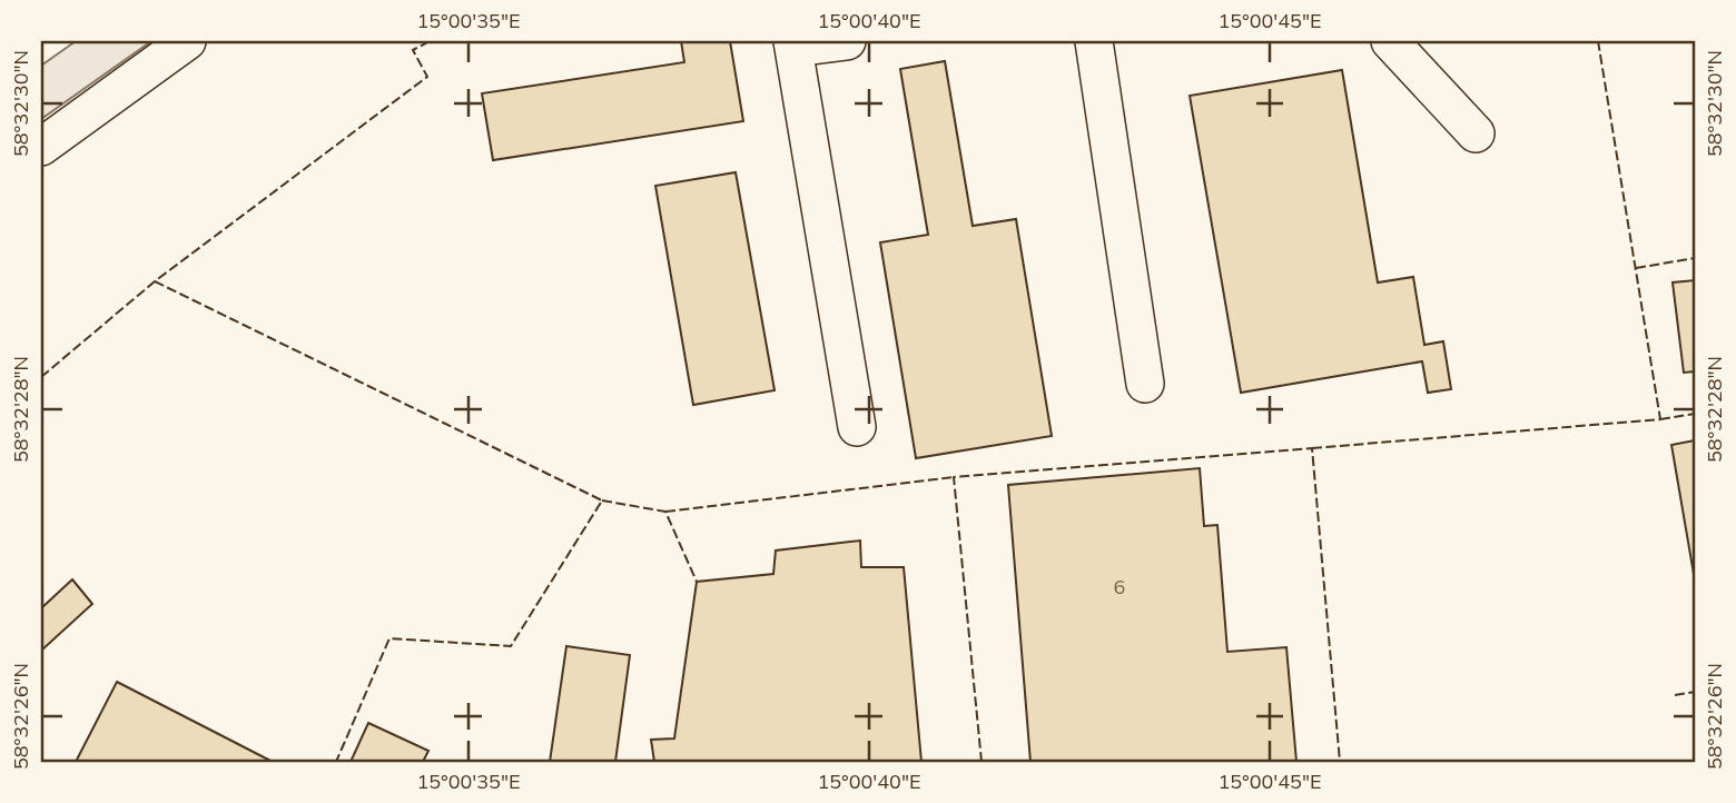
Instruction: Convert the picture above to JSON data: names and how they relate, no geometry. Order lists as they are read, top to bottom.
{
  "house_numbers": ["6"],
  "coordinates": [
    "15°00'35\"E",
    "15°00'40\"E",
    "15°00'45\"E",
    "58°32'30\"N",
    "58°32'28\"N",
    "58°32'26\"N"
  ]
}
